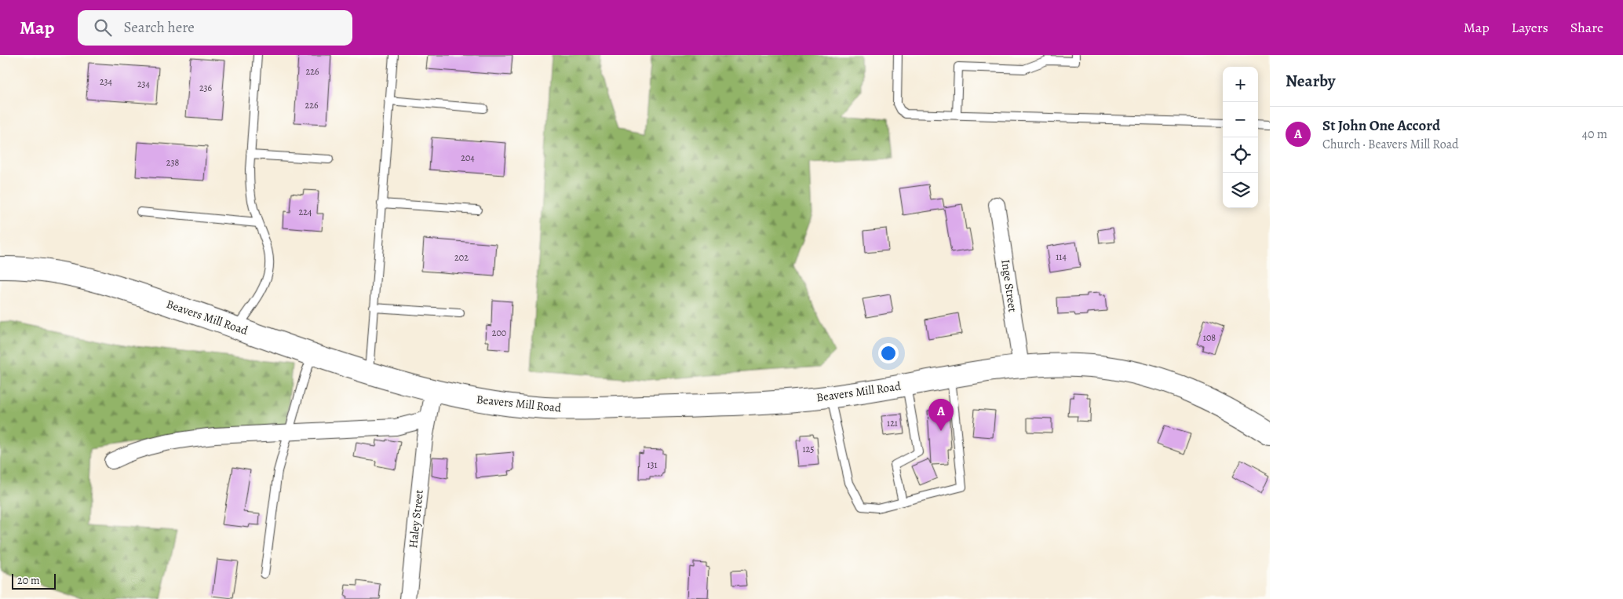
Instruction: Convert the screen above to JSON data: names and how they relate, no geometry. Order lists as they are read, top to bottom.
{
  "streets": {
    "street": ["Inge Street", "Beavers Mill Road", "Haley Street"]
  },
  "crossings": [
    ["Inge Street", "Beavers Mill Road"]
  ],
  "house_numbers": [
    "226",
    "234",
    "234",
    "236",
    "226",
    "204",
    "238",
    "224",
    "114",
    "202",
    "200",
    "108",
    "121",
    "125",
    "131"
  ],
  "scale_bar": "20 m",
  "page": {
    "header": "Map",
    "search": "Search here",
    "nav": ["Map", "Layers", "Share"],
    "heading": "Nearby",
    "map_buttons": ["+", "−"],
    "list": [
      {
        "mark": "A",
        "name": "St John One Accord",
        "note": "Church · Beavers Mill Road",
        "value": "40 m"
      }
    ],
    "pins": "A",
    "scale": "20 m"
  }
}
